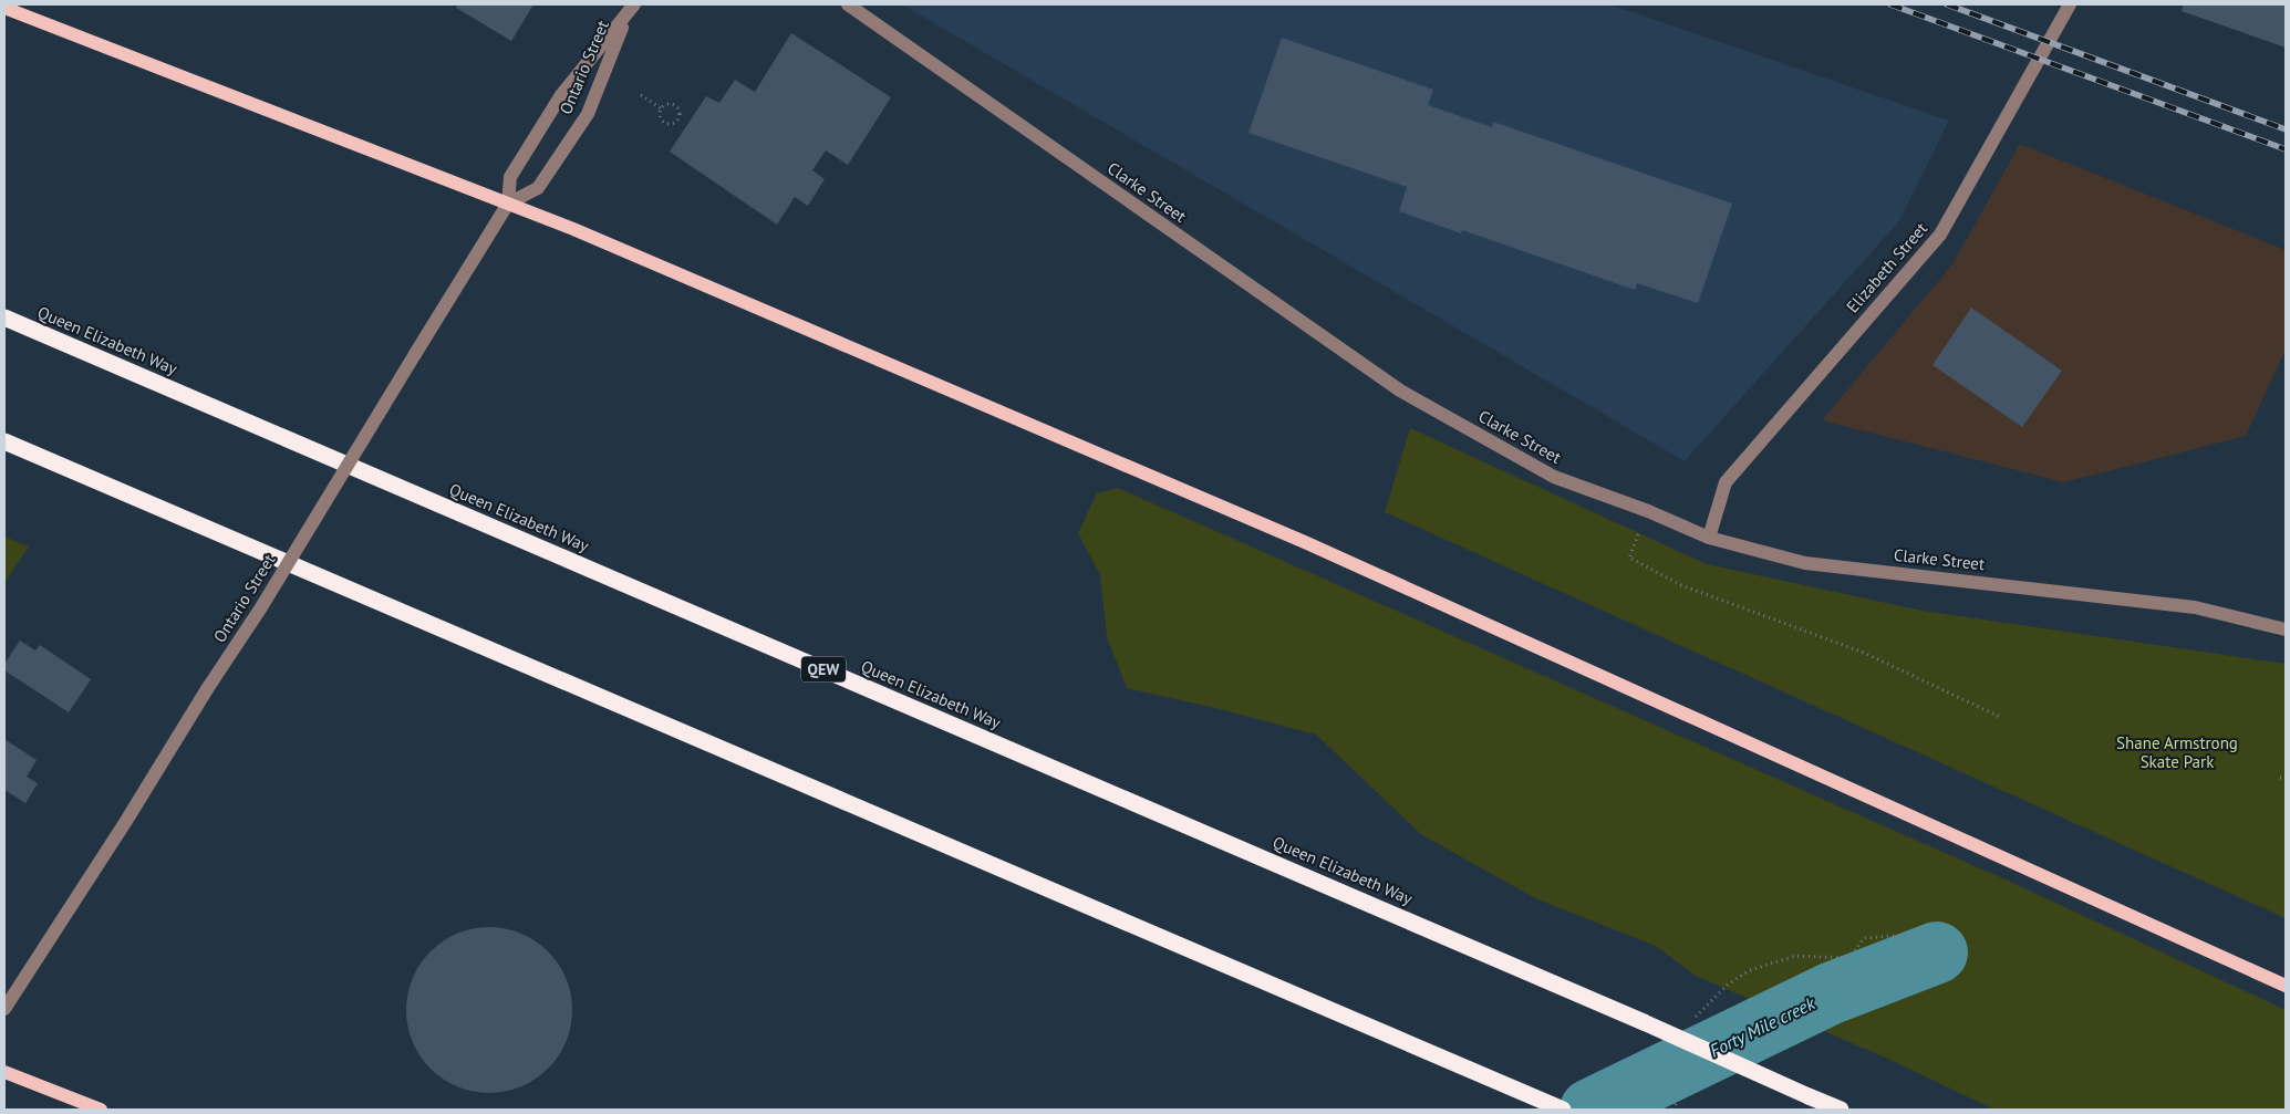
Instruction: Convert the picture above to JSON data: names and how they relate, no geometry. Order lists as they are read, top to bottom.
{
  "streets": {
    "highway": ["Queen Elizabeth Way", "QEW"],
    "street": ["Ontario Street", "Clarke Street", "Elizabeth Street"]
  },
  "crossings": [
    ["Clarke Street", "Elizabeth Street"]
  ],
  "water": ["Forty Mile creek"],
  "parks": ["Shane Armstrong Skate Park"]
}
